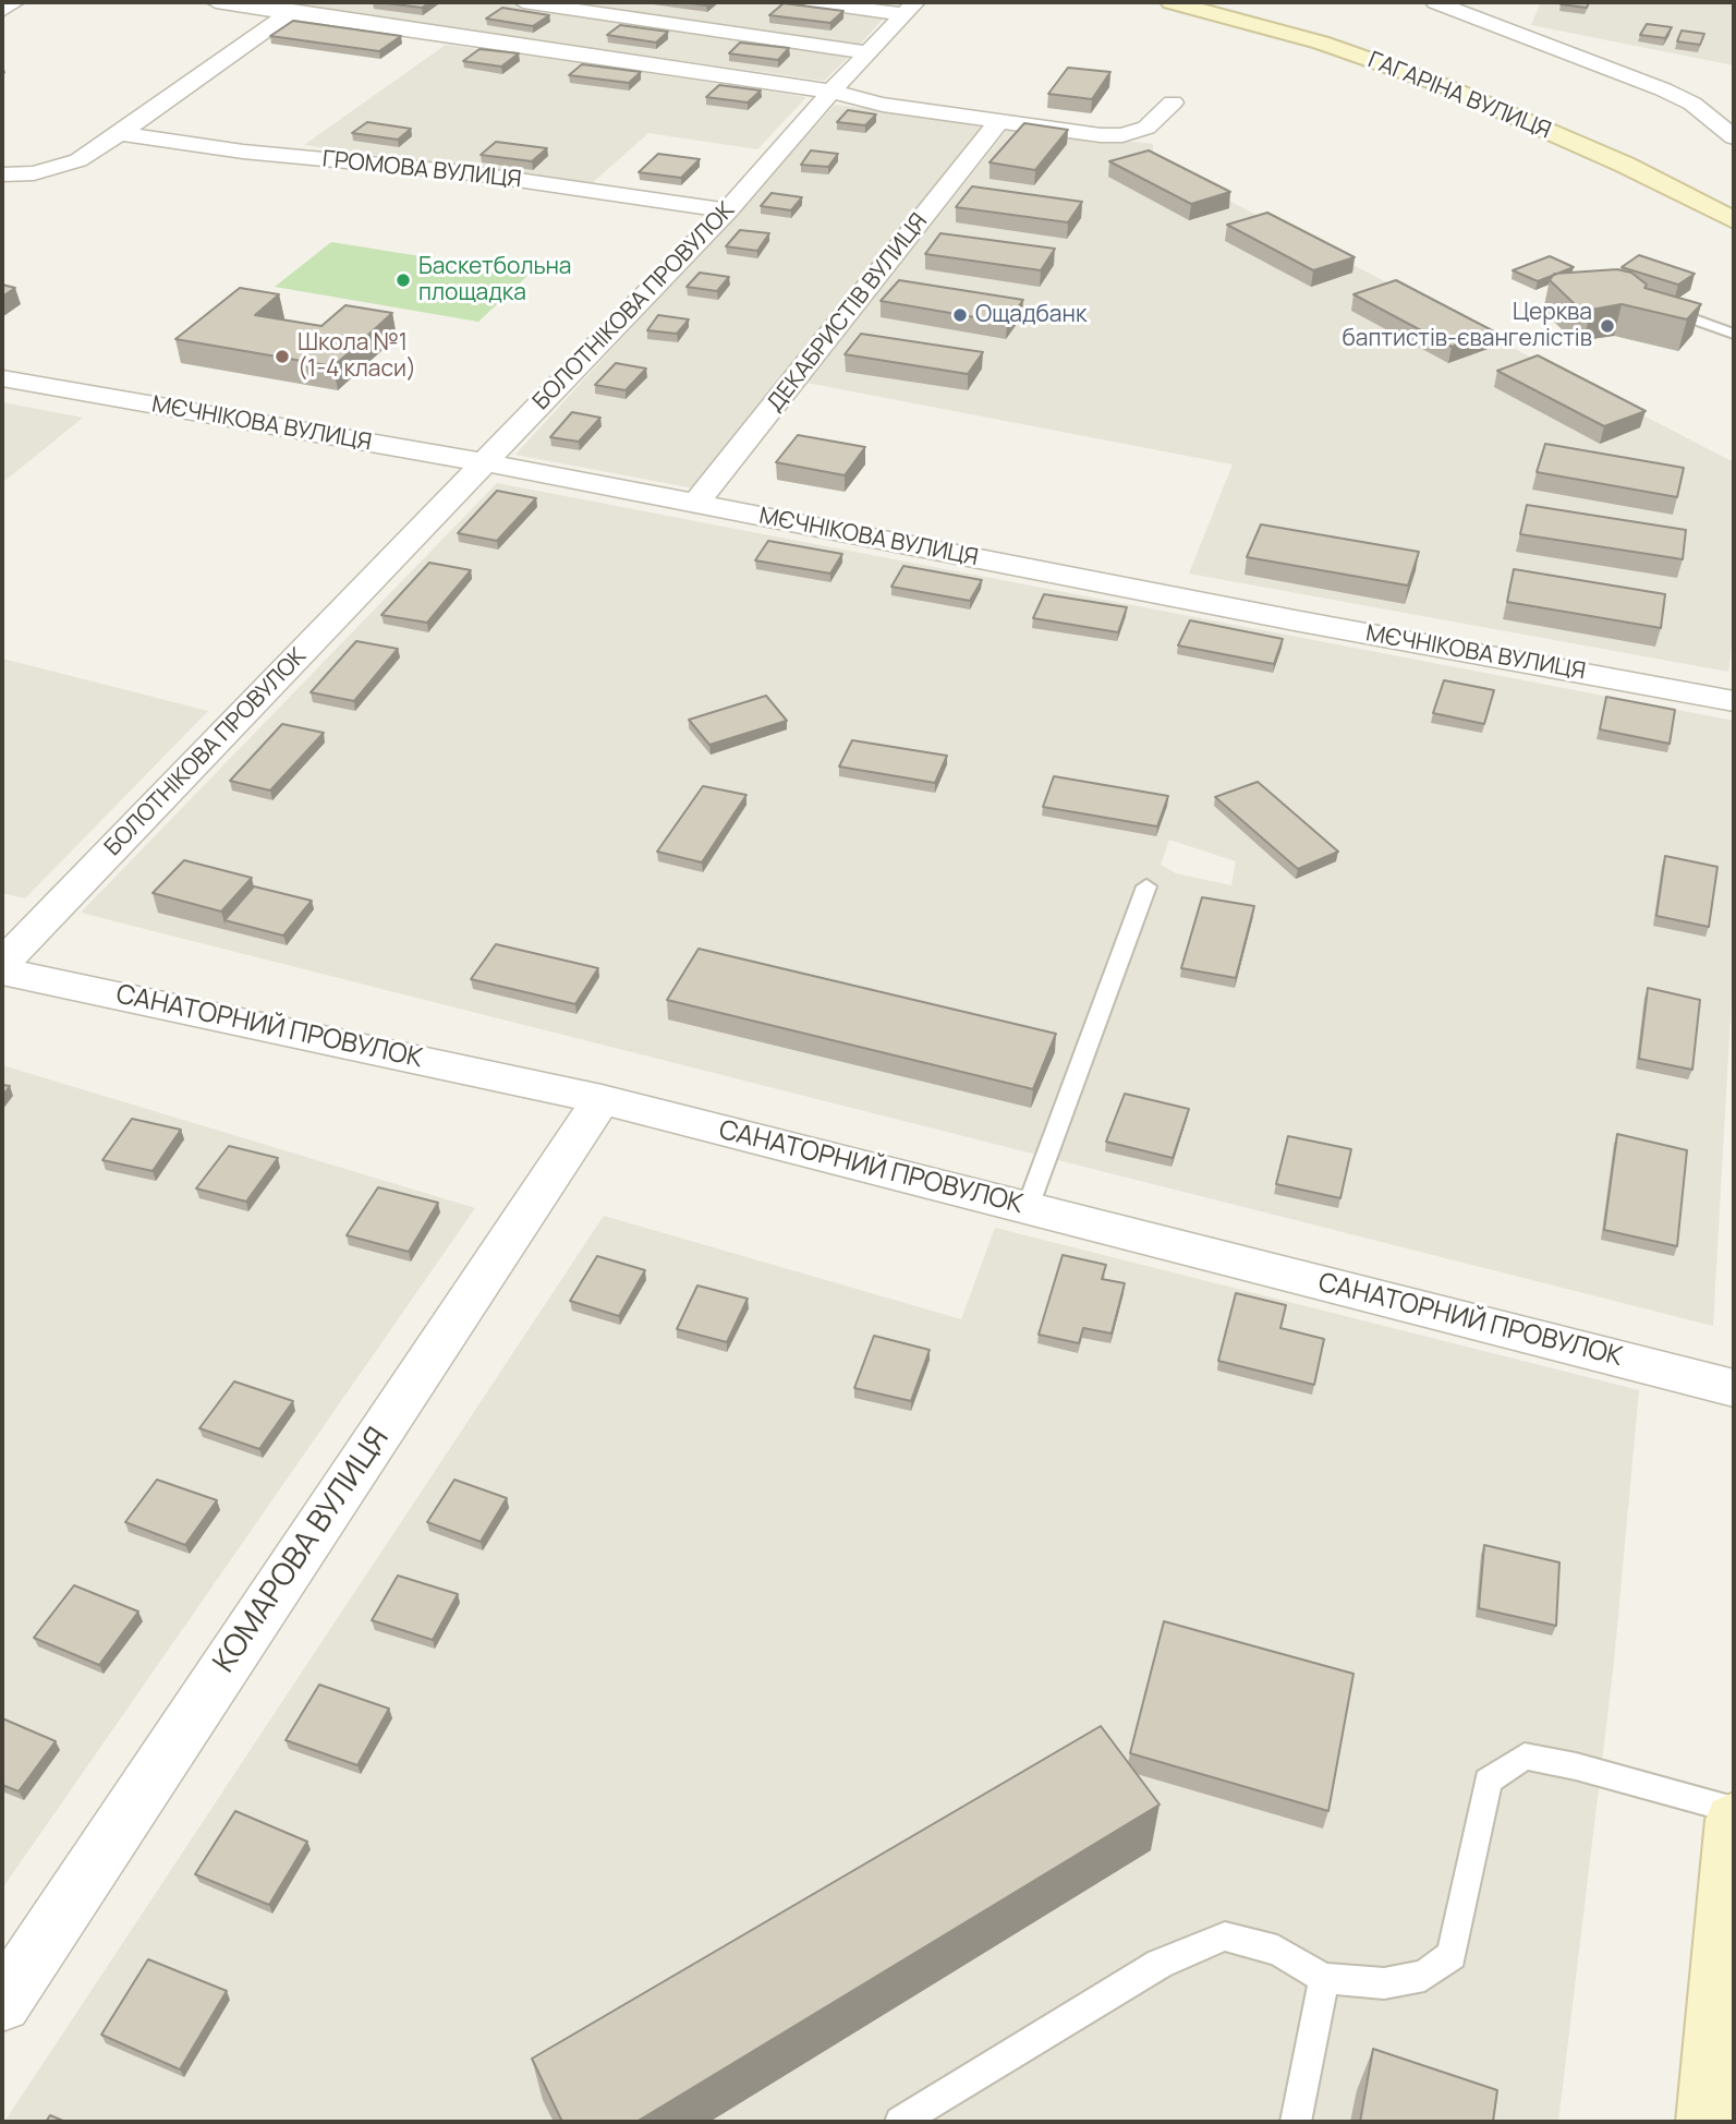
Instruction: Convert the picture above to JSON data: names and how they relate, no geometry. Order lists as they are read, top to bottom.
{
  "streets": {
    "main road": ["ГАГАРІНА ВУЛИЦЯ"],
    "street": [
      "ГРОМОВА ВУЛИЦЯ",
      "БОЛОТНІКОВА ПРОВУЛОК",
      "ДЕКАБРИСТІВ ВУЛИЦЯ",
      "МЄЧНІКОВА ВУЛИЦЯ",
      "САНАТОРНИЙ ПРОВУЛОК",
      "КОМАРОВА ВУЛИЦЯ"
    ]
  },
  "crossings": [
    ["ГРОМОВА ВУЛИЦЯ", "БОЛОТНІКОВА ПРОВУЛОК"],
    ["БОЛОТНІКОВА ПРОВУЛОК", "МЄЧНІКОВА ВУЛИЦЯ"],
    ["ДЕКАБРИСТІВ ВУЛИЦЯ", "МЄЧНІКОВА ВУЛИЦЯ"],
    ["САНАТОРНИЙ ПРОВУЛОК", "КОМАРОВА ВУЛИЦЯ"]
  ],
  "places": [
    "Баскетбольна площадка",
    "Ощадбанк",
    "Церква баптистів-євангелістів",
    "Школа №1 (1-4 класи)"
  ]
}
